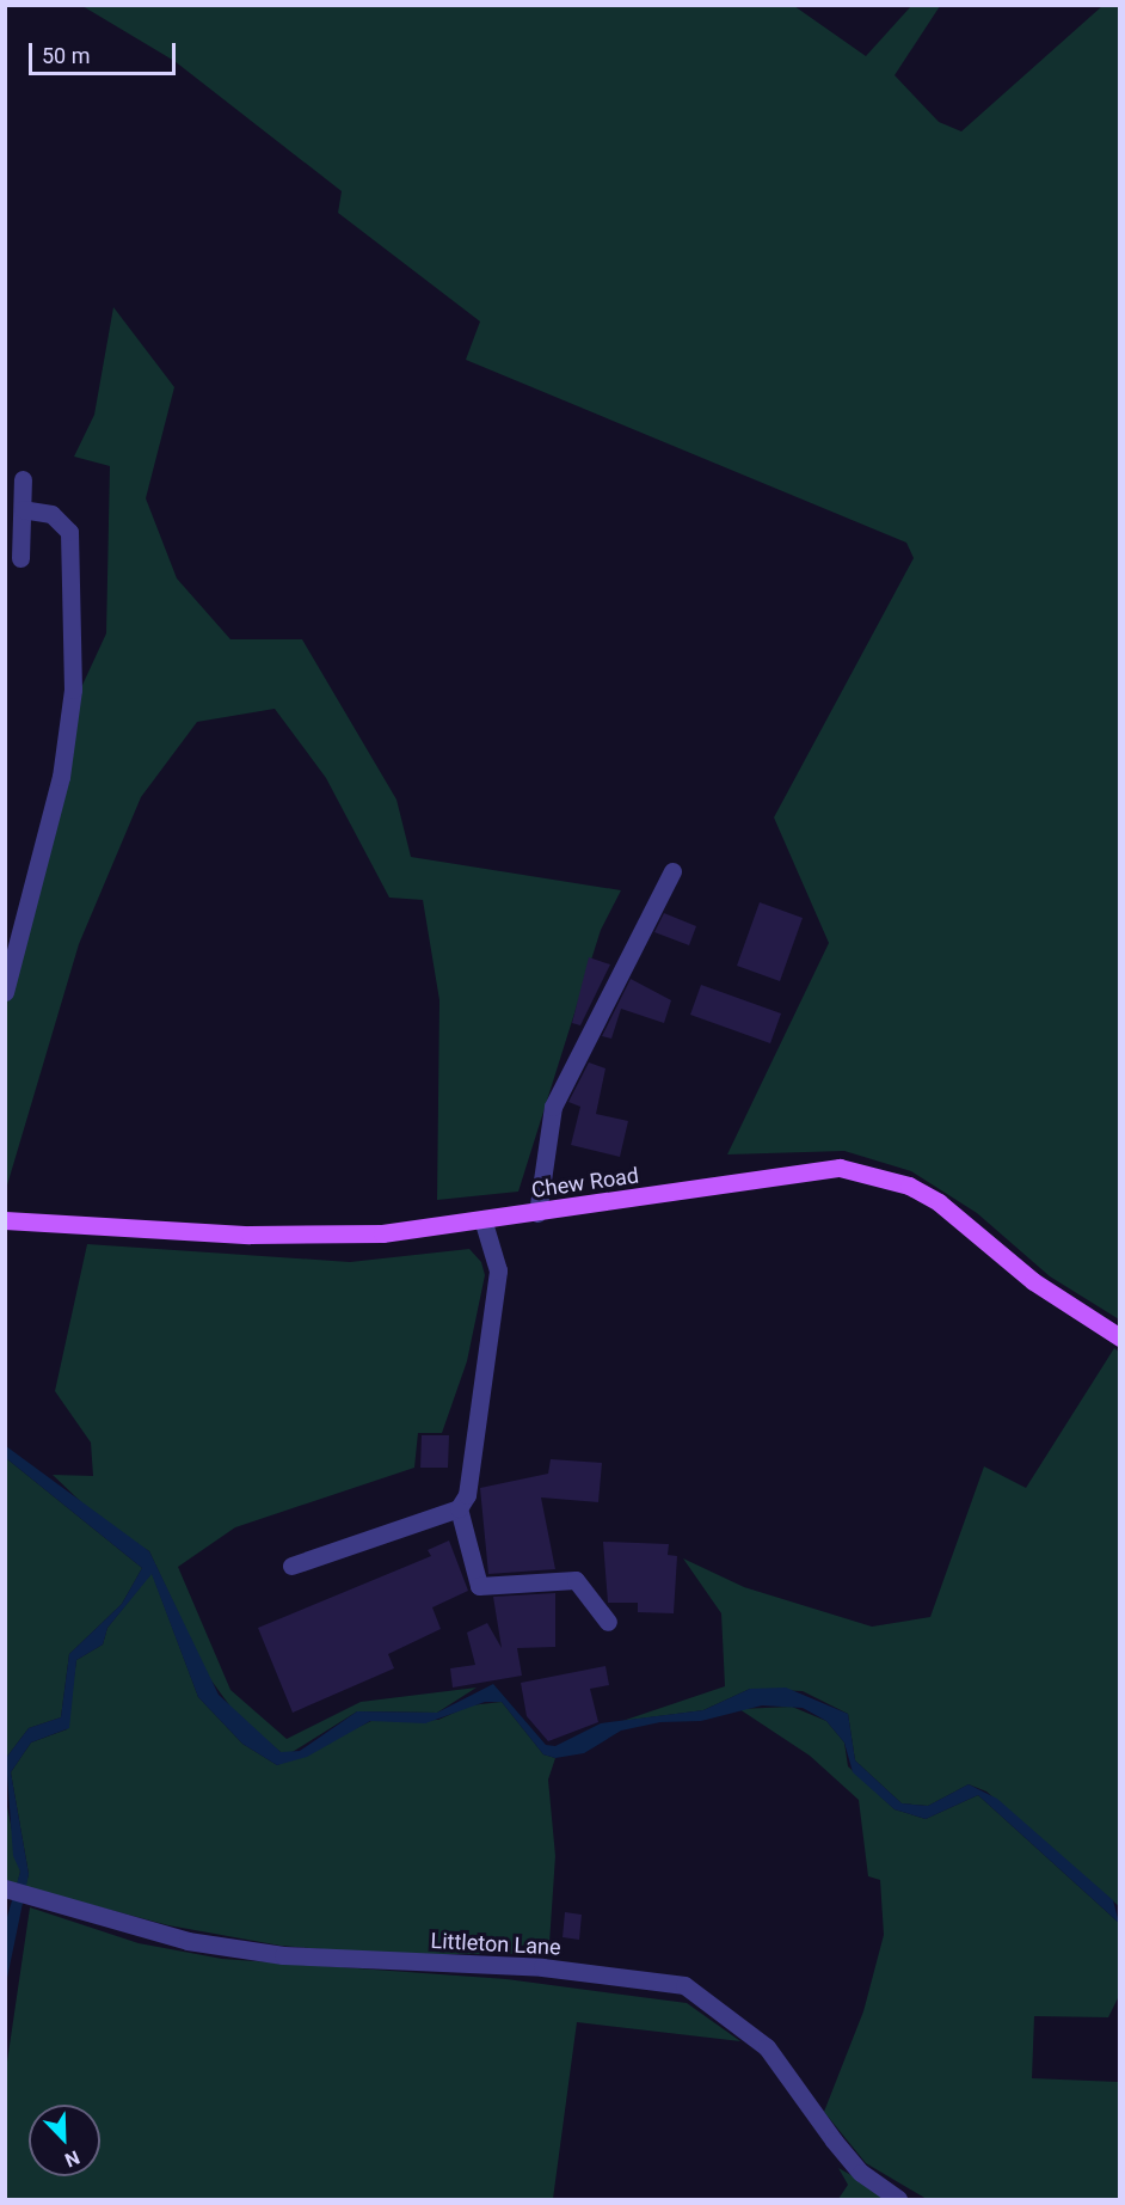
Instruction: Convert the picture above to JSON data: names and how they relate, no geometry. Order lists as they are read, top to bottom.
{
  "streets": {
    "main road": ["Chew Road"],
    "street": ["Littleton Lane"]
  },
  "scale_bar": "50 m",
  "north": "bottom right"
}
